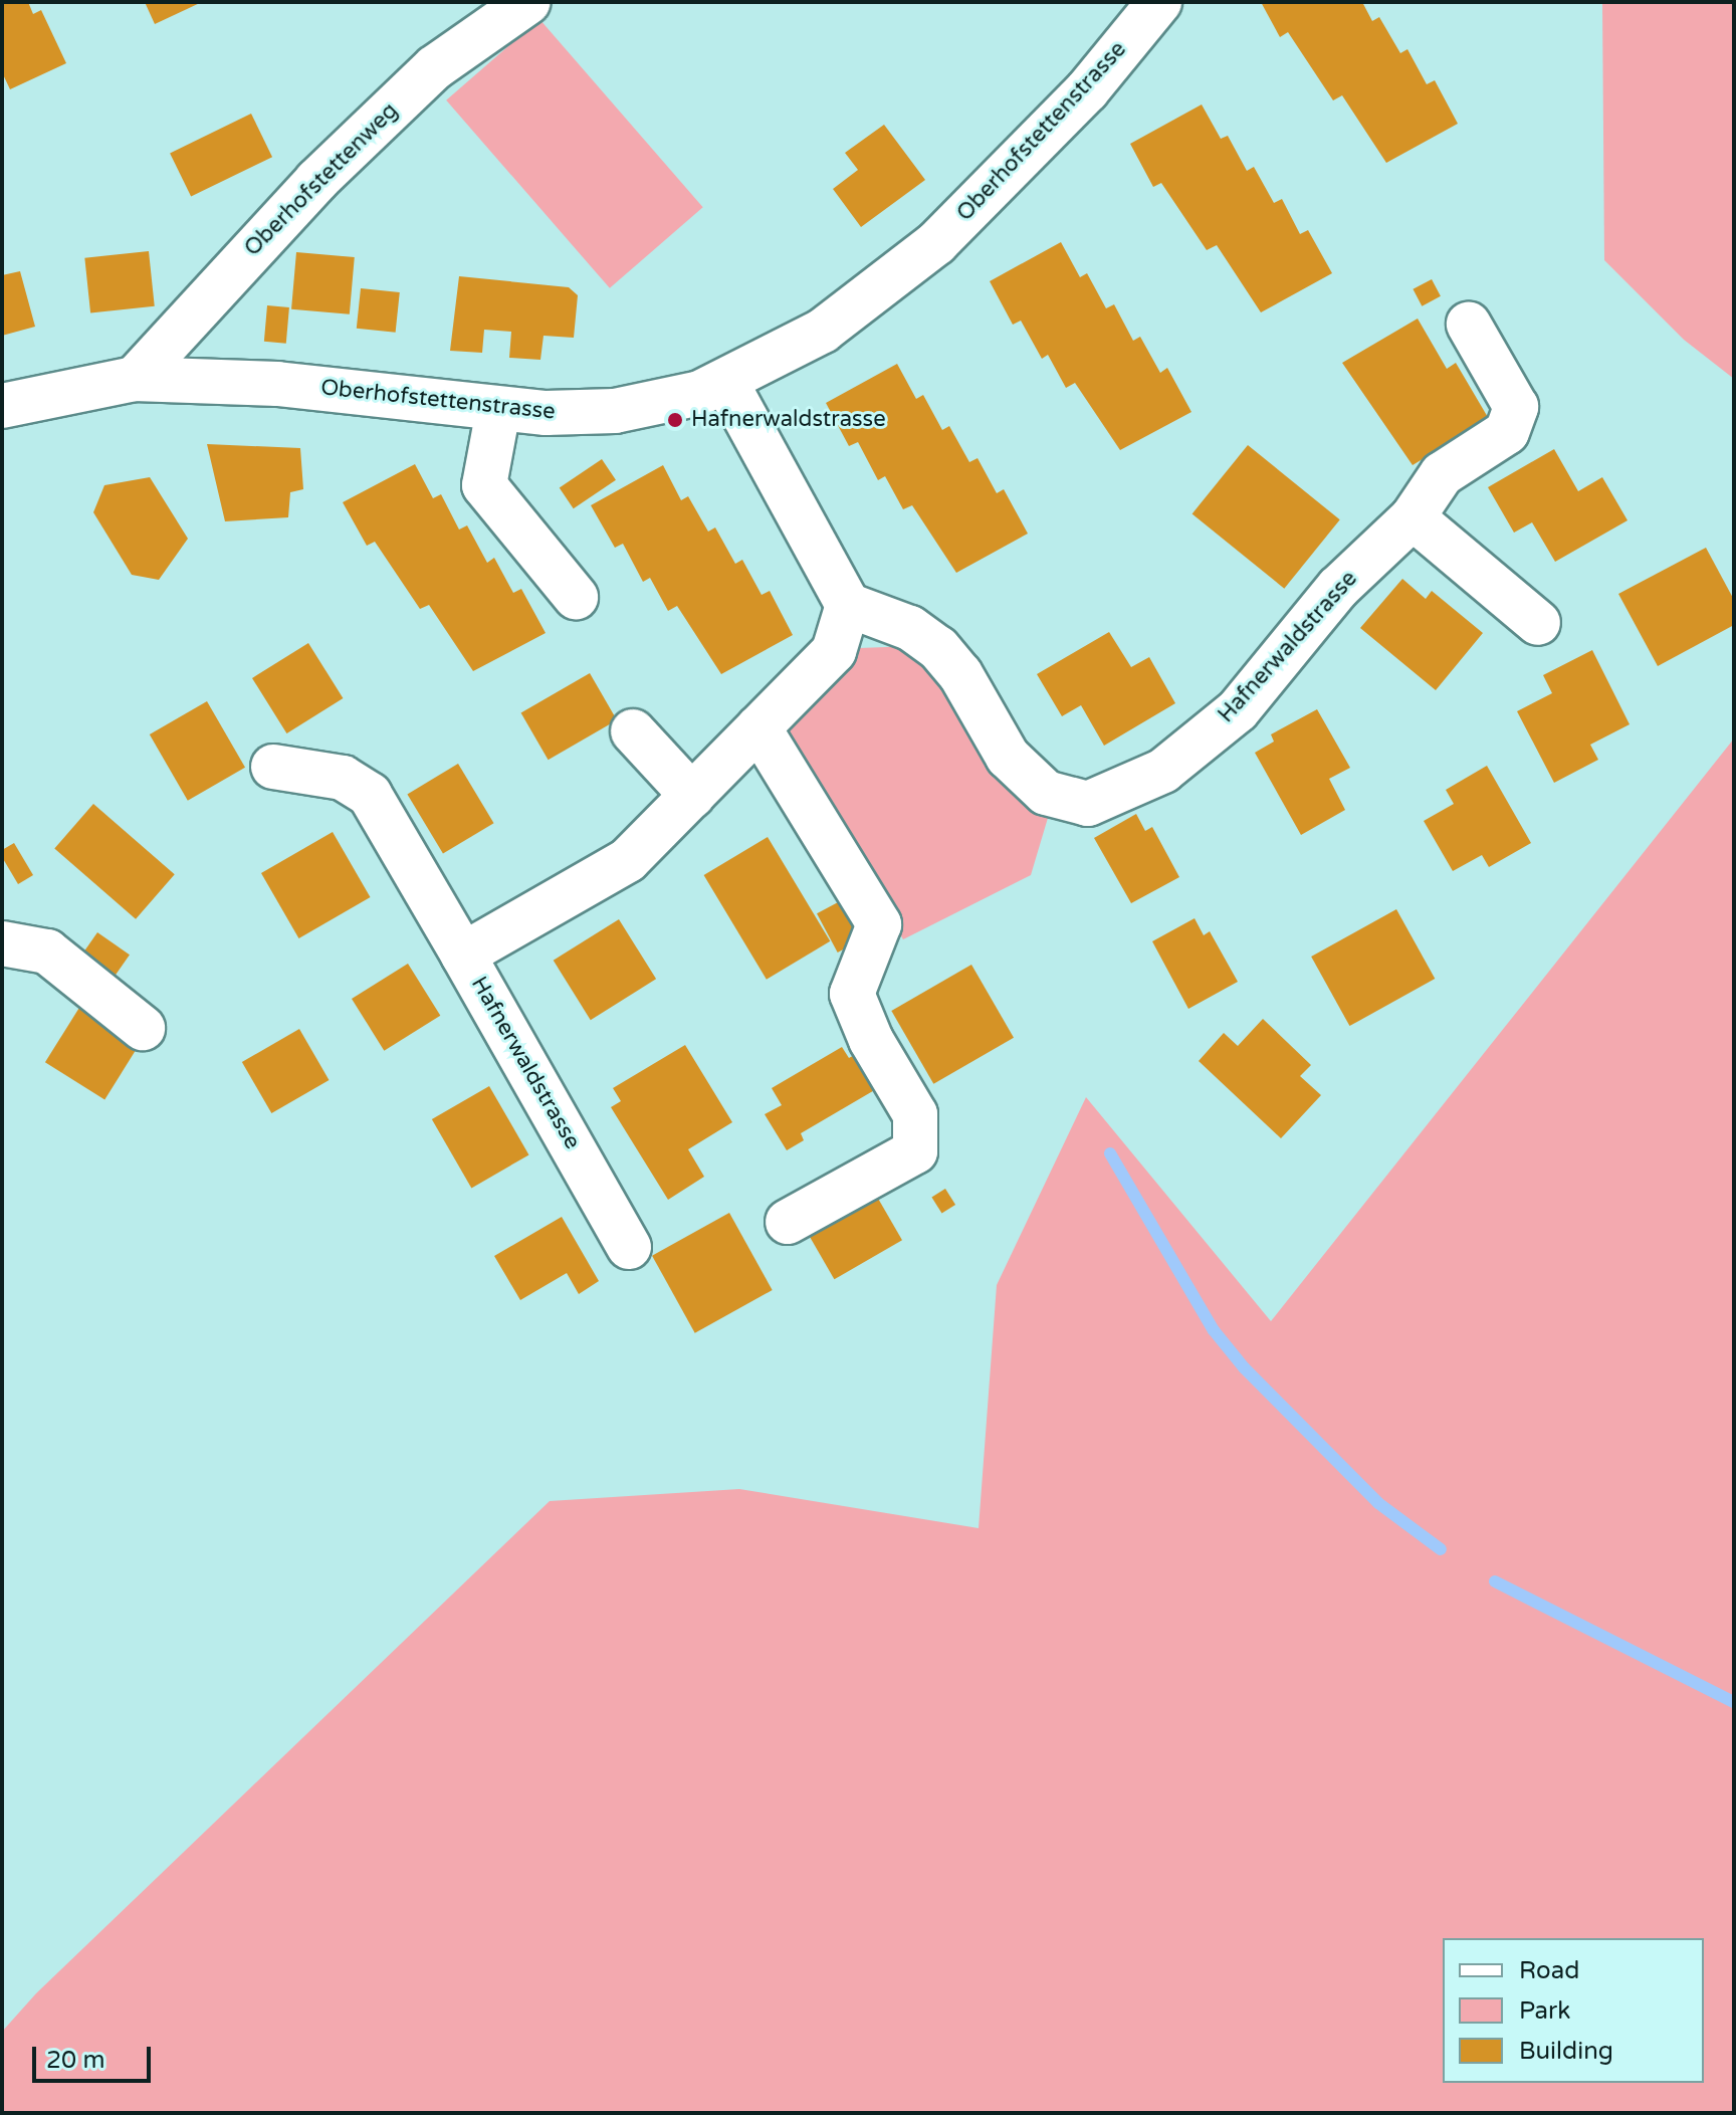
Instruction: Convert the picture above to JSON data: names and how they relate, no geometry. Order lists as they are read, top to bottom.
{
  "streets": {
    "street": ["Oberhofstettenstrasse", "Oberhofstettenweg", "Hafnerwaldstrasse"]
  },
  "crossings": [
    ["Oberhofstettenstrasse", "Oberhofstettenweg"]
  ],
  "places": ["Hafnerwaldstrasse"],
  "legend": ["Road", "Park", "Building"],
  "scale_bar": "20 m"
}
